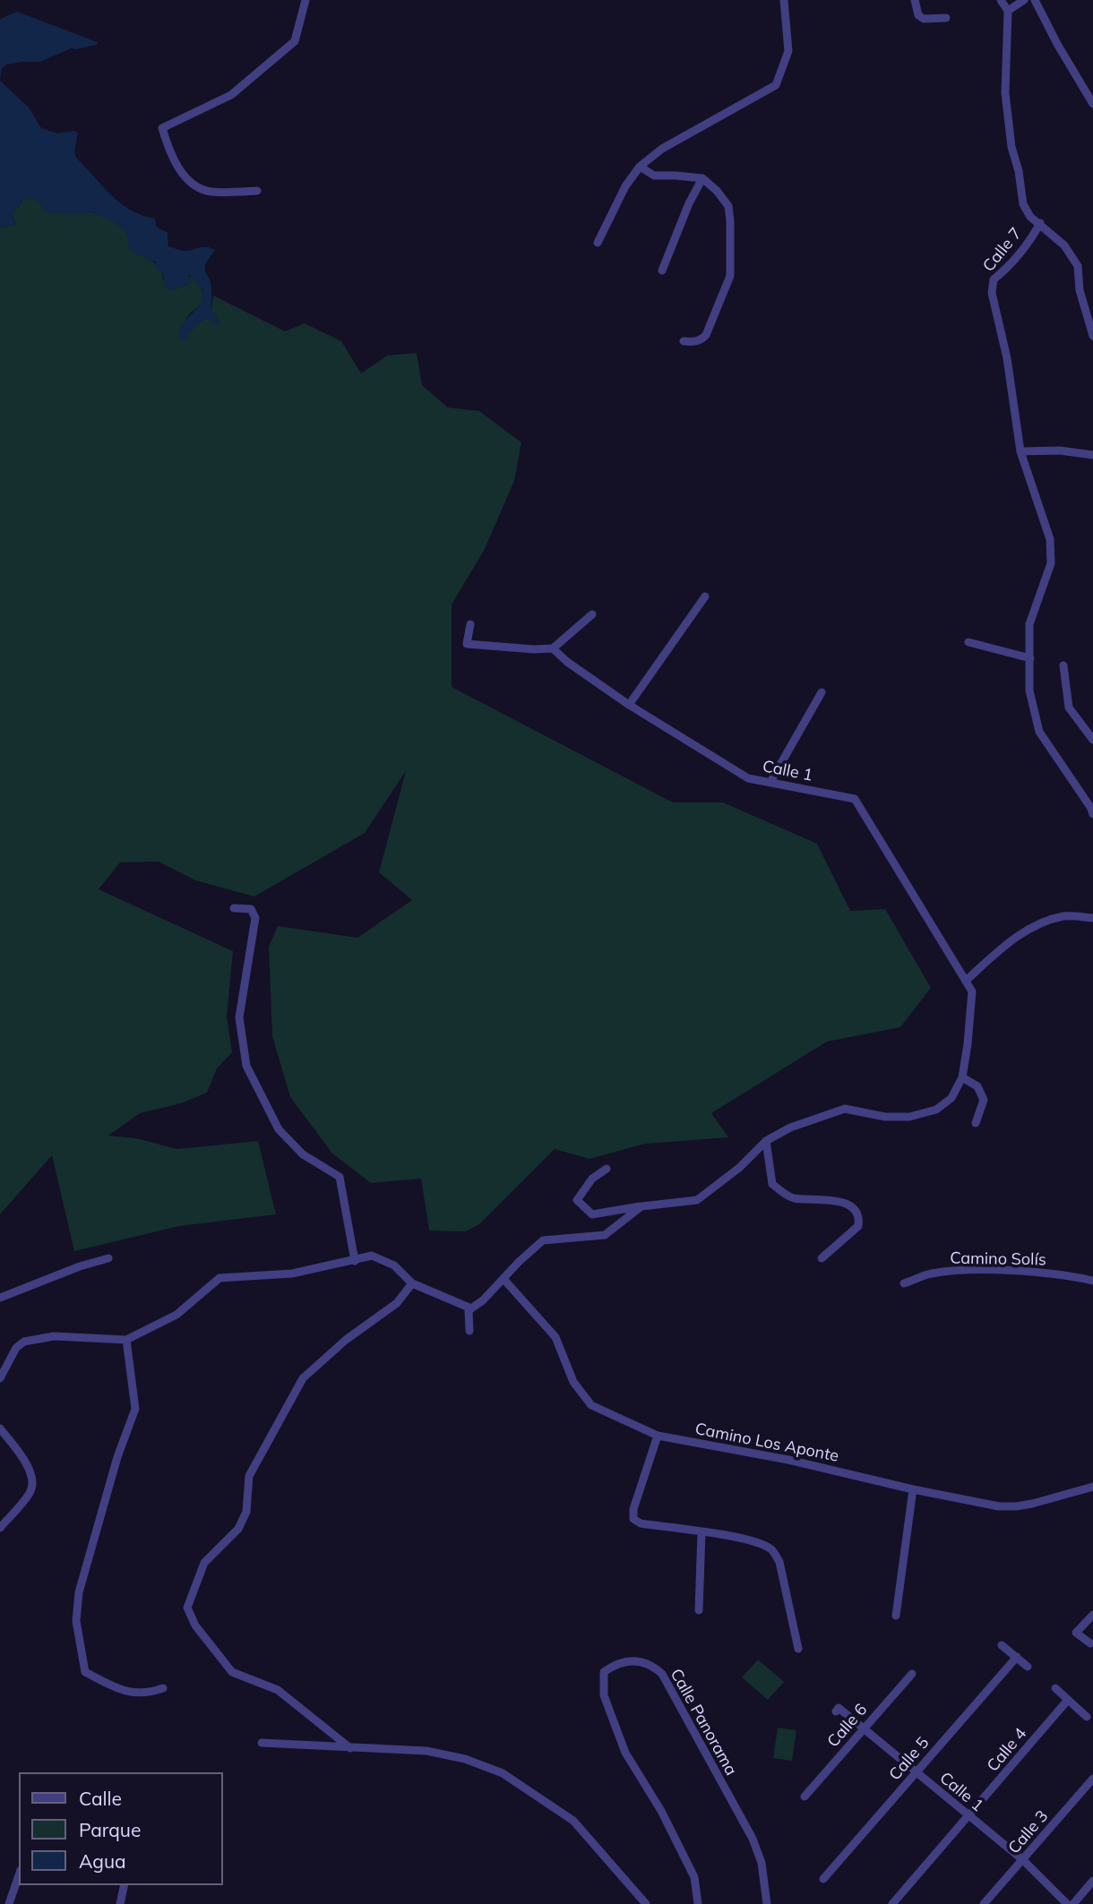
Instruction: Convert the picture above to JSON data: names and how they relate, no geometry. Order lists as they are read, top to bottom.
{
  "streets": {
    "street": [
      "Calle 7",
      "Calle 1",
      "Camino Solís",
      "Camino Los Aponte",
      "Calle Panorama",
      "Calle 6",
      "Calle 4",
      "Calle 5",
      "Calle 3"
    ]
  },
  "crossings": [
    ["Calle 1", "Calle 6"],
    ["Calle 1", "Calle 4"],
    ["Calle 1", "Calle 5"],
    ["Calle 1", "Calle 3"]
  ],
  "legend": ["Calle", "Parque", "Agua"]
}
